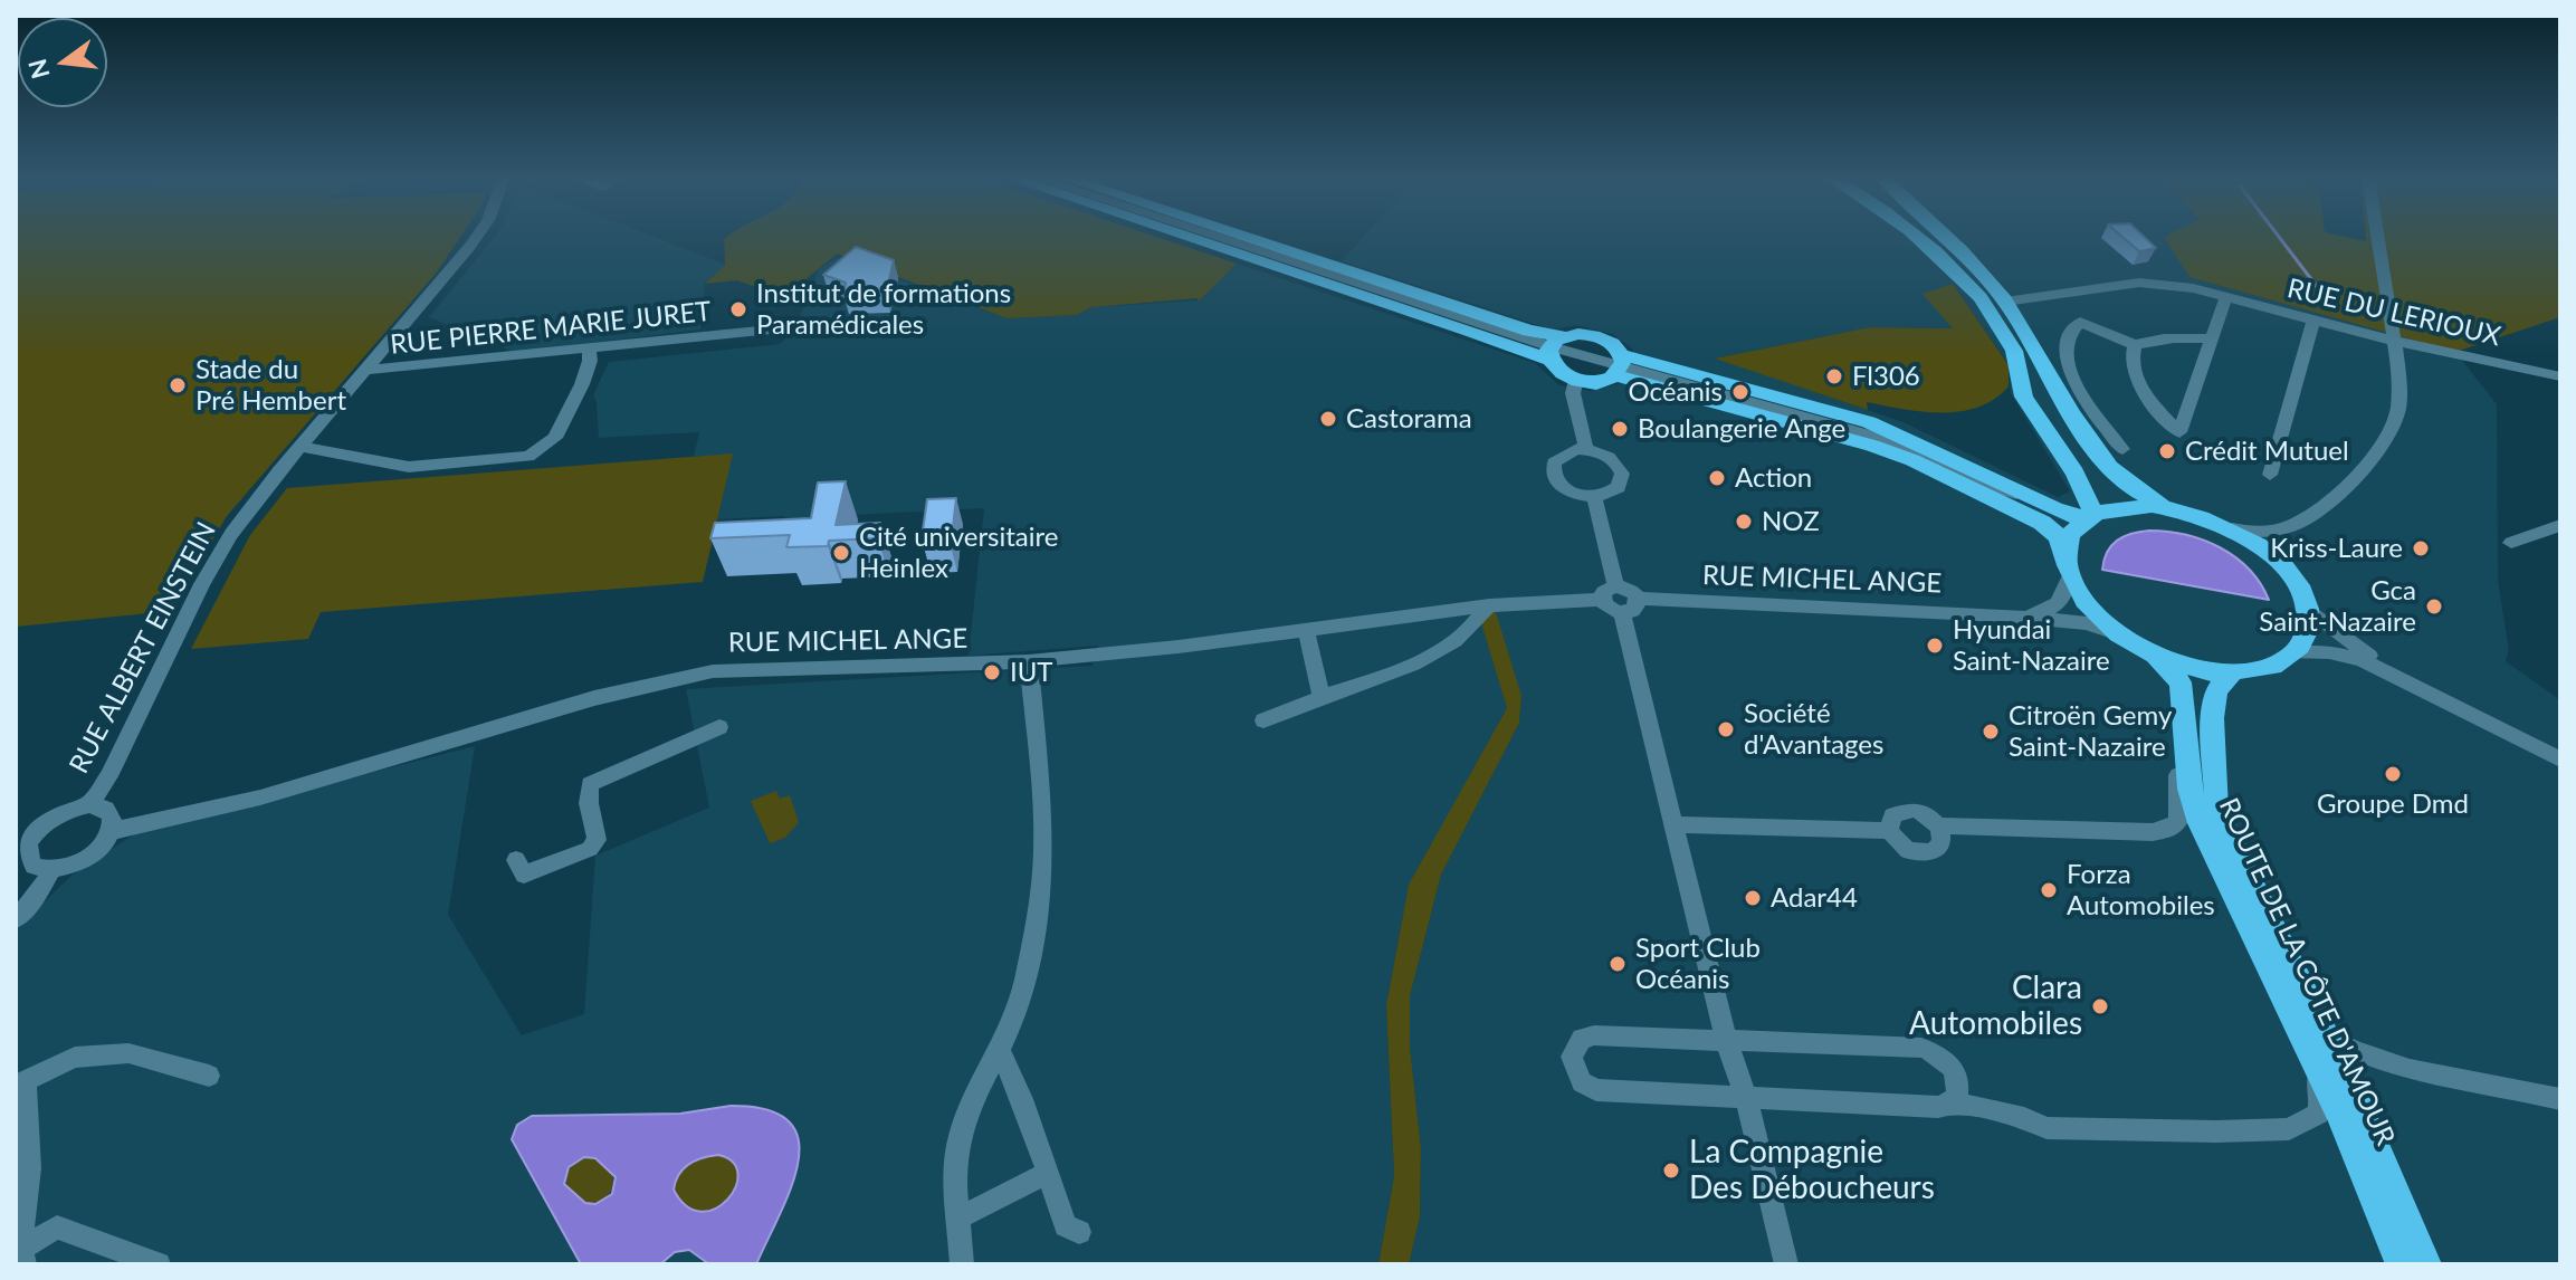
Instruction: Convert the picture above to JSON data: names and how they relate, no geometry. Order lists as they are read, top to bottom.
{
  "streets": {
    "main road": ["ROUTE DE LA CÔTE D'AMOUR"],
    "street": [
      "RUE DU LERIOUX",
      "RUE PIERRE MARIE JURET",
      "RUE MICHEL ANGE",
      "RUE ALBERT EINSTEIN"
    ]
  },
  "crossings": [
    ["RUE PIERRE MARIE JURET", "RUE ALBERT EINSTEIN"],
    ["RUE MICHEL ANGE", "ROUTE DE LA CÔTE D'AMOUR"]
  ],
  "places": [
    "Institut de formations Paramédicales",
    "Fl306",
    "Stade du Pré Hembert",
    "Océanis",
    "Castorama",
    "Boulangerie Ange",
    "Crédit Mutuel",
    "Action",
    "NOZ",
    "Kriss-Laure",
    "Cité universitaire Heinlex",
    "Gca Saint-Nazaire",
    "Hyundai Saint-Nazaire",
    "IUT",
    "Société d'Avantages",
    "Citroën Gemy Saint-Nazaire",
    "Groupe Dmd",
    "Forza Automobiles",
    "Adar44",
    "Sport Club Océanis",
    "Clara Automobiles",
    "La Compagnie Des Déboucheurs"
  ],
  "north": "left"
}
